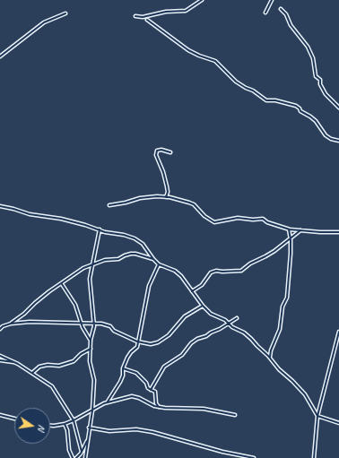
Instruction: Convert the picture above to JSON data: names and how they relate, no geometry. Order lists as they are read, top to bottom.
{
  "north": "right"
}
